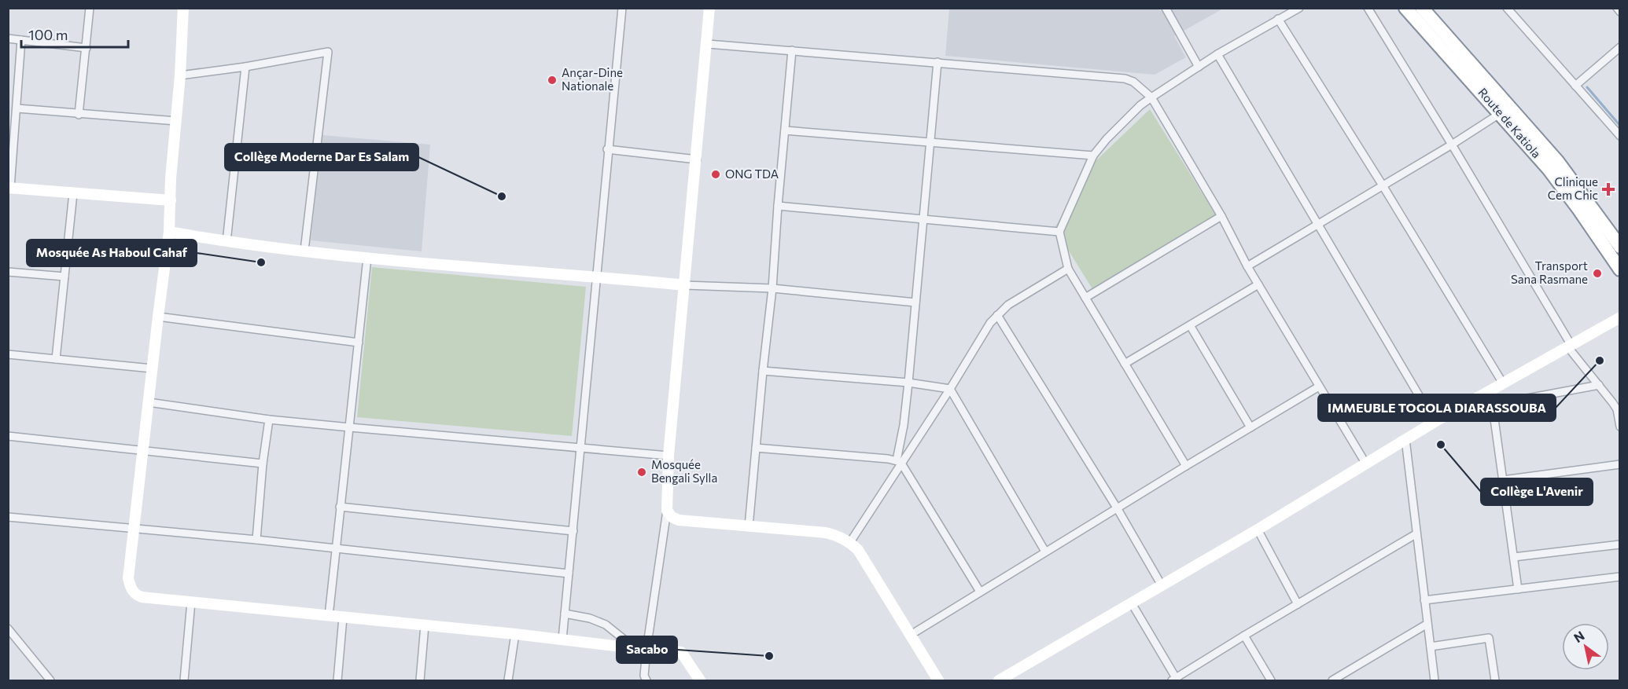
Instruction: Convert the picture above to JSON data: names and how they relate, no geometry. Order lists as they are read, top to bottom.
{
  "streets": {
    "highway": ["Route de Katiola"]
  },
  "places": {
    "other": [
      "Ançar-Dine Nationale",
      "ONG TDA",
      "Collège Moderne Dar Es Salam",
      "Mosquée As Haboul Cahaf",
      "Transport Sana Rasmane",
      "IMMEUBLE TOGOLA DIARASSOUBA",
      "Collège L'Avenir",
      "Mosquée Bengali Sylla",
      "Sacabo"
    ],
    "health": ["Clinique Cem Chic"]
  },
  "scale_bar": "100 m",
  "north": "top left"
}
